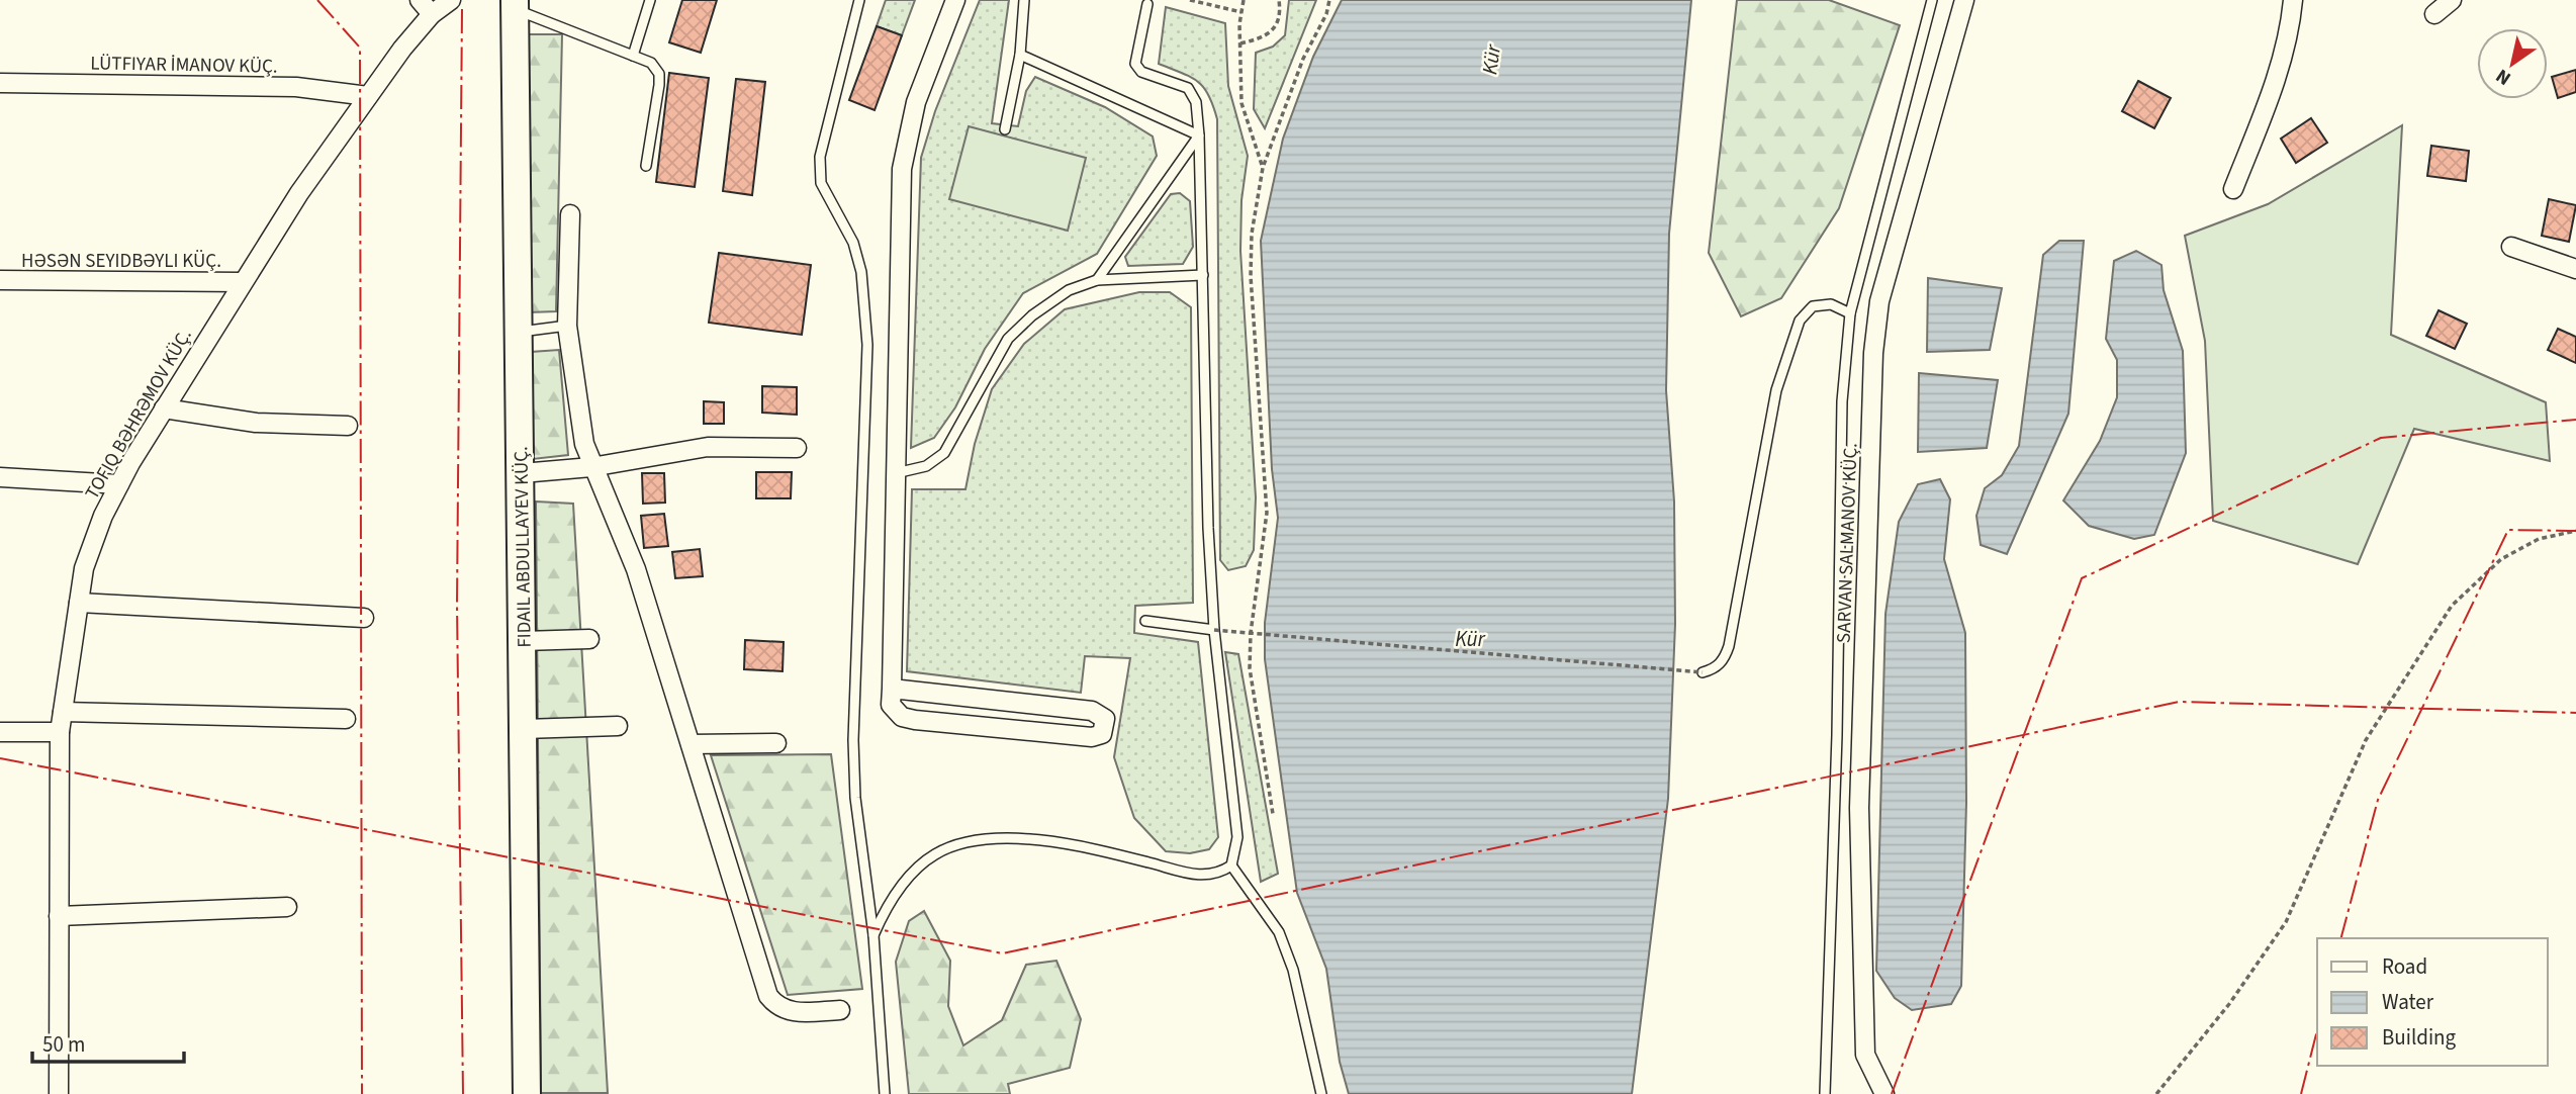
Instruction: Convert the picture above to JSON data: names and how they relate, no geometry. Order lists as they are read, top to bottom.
{
  "streets": {
    "street": [
      "LÜTFIYAR İMANOV KÜÇ.",
      "HƏSƏN SEYIDBƏYLI KÜÇ.",
      "TOFIQ BƏHRƏMOV KÜÇ.",
      "SARVAN SALMANOV KÜÇ.",
      "FIDAIL ABDULLAYEV KÜÇ."
    ]
  },
  "crossings": [
    ["LÜTFIYAR İMANOV KÜÇ.", "TOFIQ BƏHRƏMOV KÜÇ."],
    ["HƏSƏN SEYIDBƏYLI KÜÇ.", "TOFIQ BƏHRƏMOV KÜÇ."]
  ],
  "water": ["Kür"],
  "legend": ["Road", "Water", "Building"],
  "scale_bar": "50 m",
  "north": "bottom left"
}
